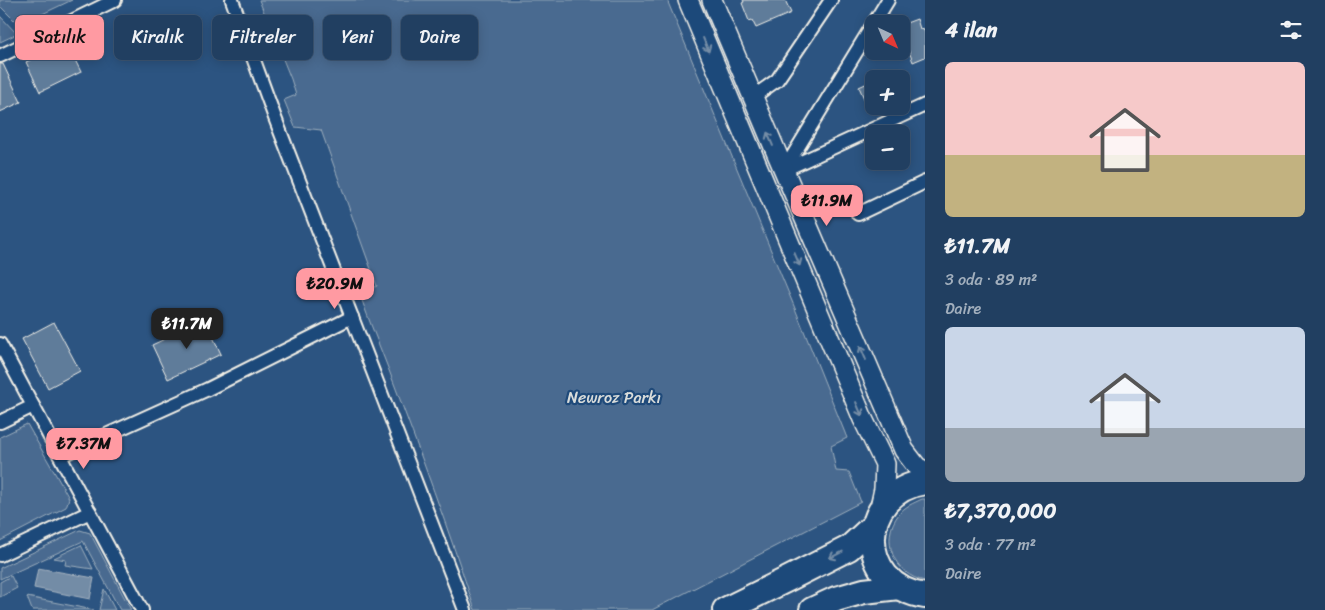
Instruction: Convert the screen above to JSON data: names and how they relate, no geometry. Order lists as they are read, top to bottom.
{
  "parks": ["Newroz Parkı"],
  "north": "bottom right",
  "page": {
    "heading": "4 ilan",
    "map_buttons": ["+", "−"],
    "chip": [
      "Satılık",
      "Kiralık",
      "Filtreler",
      "Yeni",
      "Daire"
    ],
    "list": [
      {
        "name": "₺11.7M",
        "note": "3 oda · 89 m² · Daire"
      },
      {
        "name": "₺7,370,000",
        "note": "3 oda · 77 m² · Daire"
      }
    ],
    "price": [
      "₺11.9M",
      "₺20.9M",
      "₺11.7M",
      "₺7.37M"
    ]
  }
}
